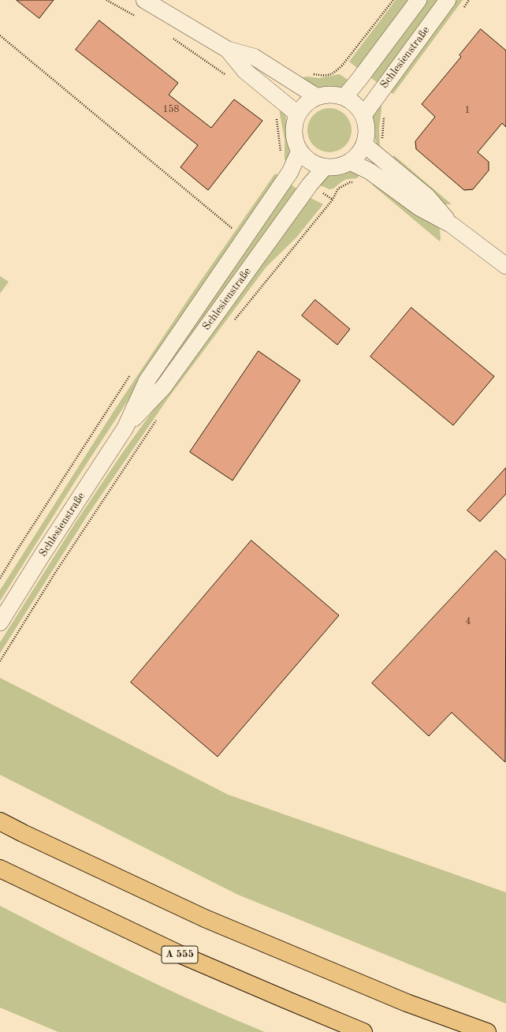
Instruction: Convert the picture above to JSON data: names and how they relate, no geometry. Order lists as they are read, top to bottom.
{
  "streets": {
    "highway": ["A 555"],
    "street": ["Schlesienstraße"]
  },
  "house_numbers": ["158", "1", "4"]
}
